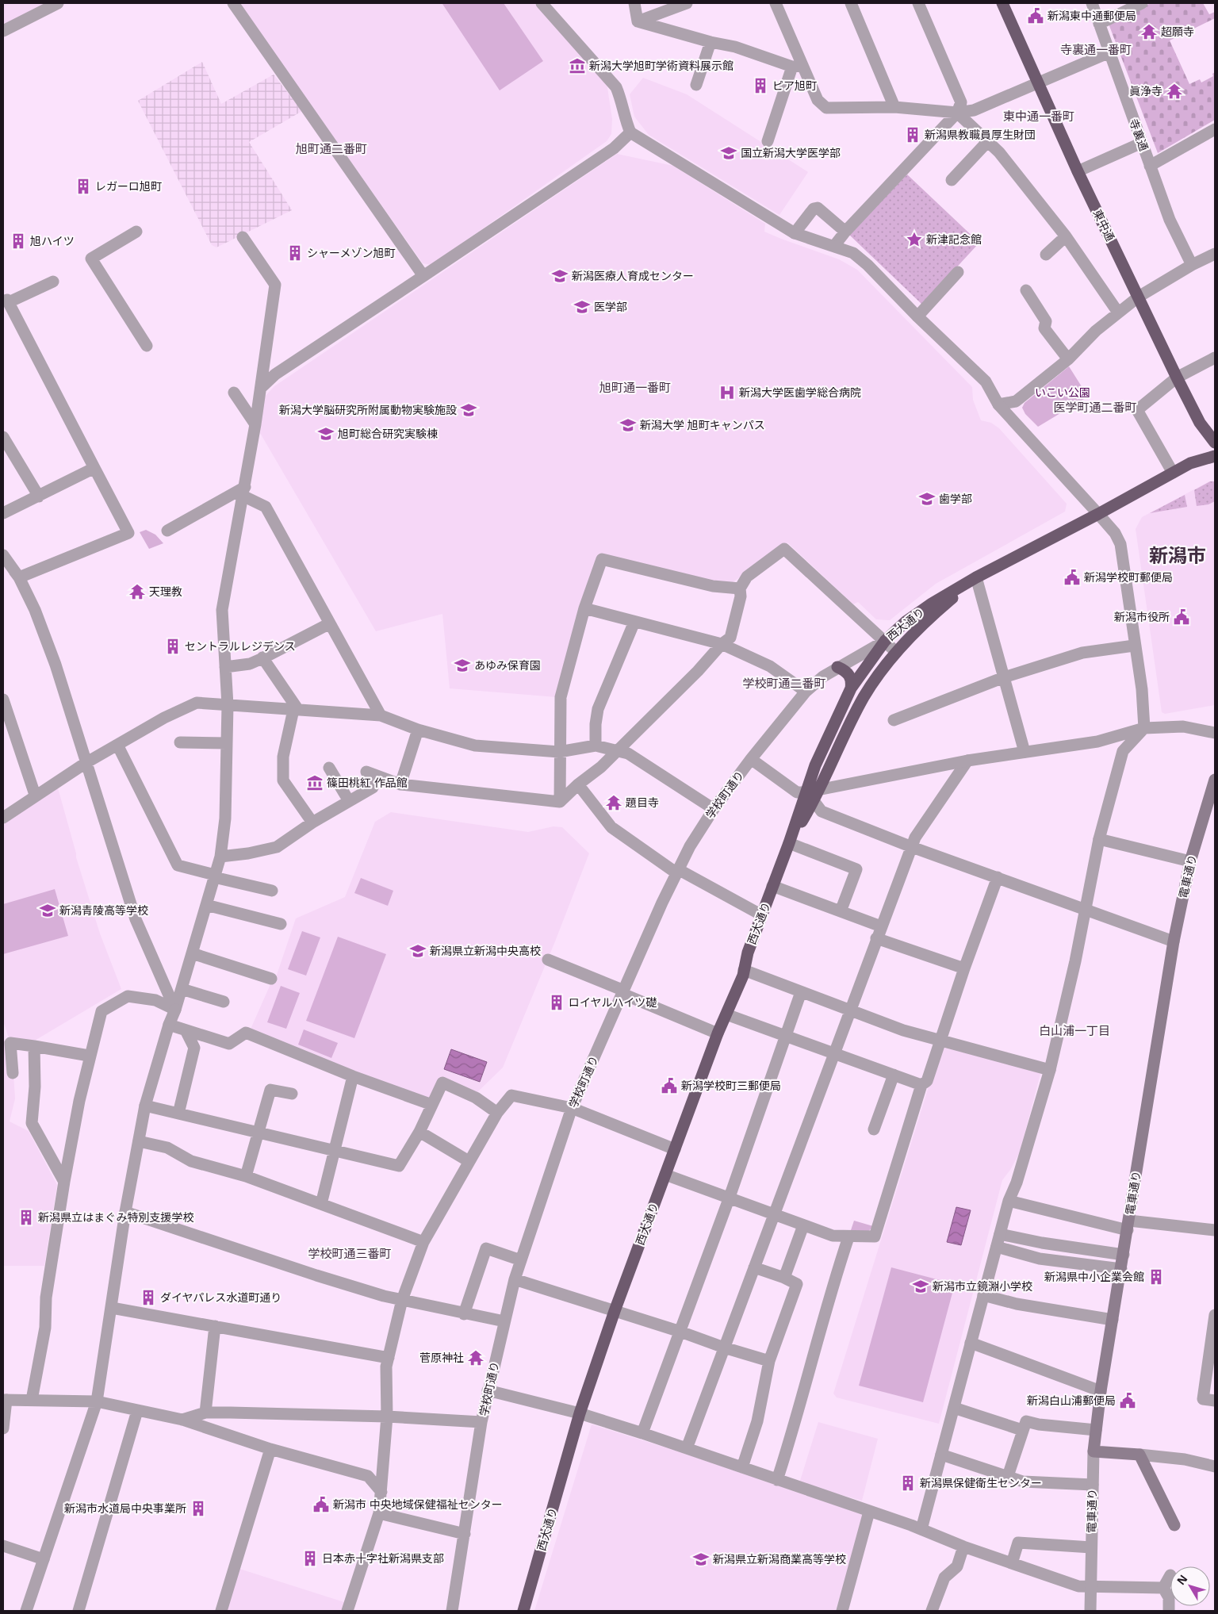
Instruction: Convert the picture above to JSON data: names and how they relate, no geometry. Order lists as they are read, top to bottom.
{
  "streets": {
    "highway": ["東中通", "西大通り"],
    "main road": ["電車通り"],
    "street": ["寺裏通", "学校町通り"]
  },
  "crossings": [
    ["西大通り", "学校町通り"]
  ],
  "districts": [
    "寺裏通一番町",
    "東中通一番町",
    "旭町通二番町",
    "旭町通一番町",
    "医学町通二番町",
    "新潟市",
    "学校町通二番町",
    "白山浦一丁目",
    "学校町通三番町"
  ],
  "parks": ["いこい公園"],
  "places": {
    "public building": [
      "新潟東中通郵便局",
      "新潟学校町郵便局",
      "新潟市役所",
      "新潟学校町三郵便局",
      "新潟白山浦郵便局",
      "新潟市 中央地域保健福祉センター"
    ],
    "temple": [
      "超願寺",
      "眞浄寺",
      "天理教",
      "題目寺",
      "菅原神社"
    ],
    "museum": ["新潟大学旭町学術資料展示館", "篠田桃紅 作品館"],
    "building": [
      "ピア旭町",
      "新潟県教職員厚生財団",
      "レガーロ旭町",
      "旭ハイツ",
      "シャーメゾン旭町",
      "セントラルレジデンス",
      "ロイヤルハイツ礎",
      "新潟県立はまぐみ特別支援学校",
      "新潟県中小企業会館",
      "ダイヤパレス水道町通り",
      "新潟県保健衛生センター",
      "新潟市水道局中央事業所",
      "日本赤十字社新潟県支部"
    ],
    "school or university": [
      "国立新潟大学医学部",
      "新潟医療人育成センター",
      "医学部",
      "新潟大学脳研究所附属動物実験施設",
      "新潟大学 旭町キャンパス",
      "旭町総合研究実験棟",
      "歯学部",
      "あゆみ保育園",
      "新潟青陵高等学校",
      "新潟県立新潟中央高校",
      "新潟市立鏡淵小学校",
      "新潟県立新潟商業高等学校"
    ],
    "place": ["新津記念館"],
    "hospital": ["新潟大学医歯学総合病院"]
  },
  "north": "top left"
}
